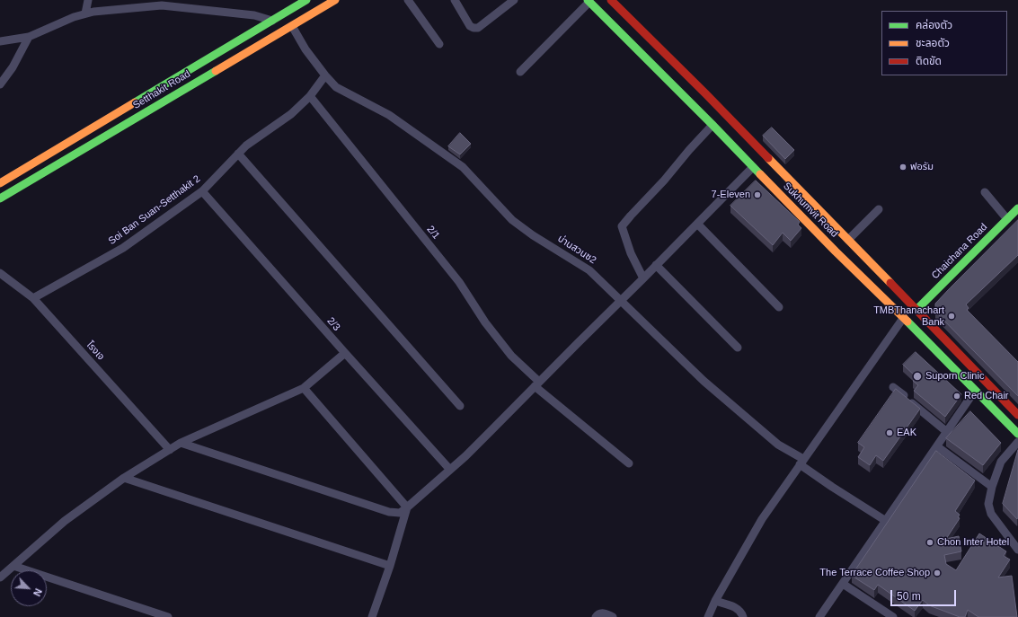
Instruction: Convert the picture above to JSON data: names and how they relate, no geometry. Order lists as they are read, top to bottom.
{
  "streets": {
    "main road": ["Setthakit Road", "Sukhumvit Road", "Chaichana Road"],
    "street": [
      "Soi Ban Suan-Setthakit 2",
      "2/1",
      "บ่านสวนซ2",
      "2/3",
      "โรงเจ"
    ]
  },
  "crossings": [
    ["Soi Ban Suan-Setthakit 2", "2/1"],
    ["Soi Ban Suan-Setthakit 2", "บ่านสวนซ2"],
    ["Soi Ban Suan-Setthakit 2", "2/3"],
    ["Soi Ban Suan-Setthakit 2", "โรงเจ"],
    ["Sukhumvit Road", "Chaichana Road"]
  ],
  "places": [
    "ฟอรัม",
    "7-Eleven",
    "TMBThanachart Bank",
    "Suporn Clinic",
    "Red Chair",
    "EAK",
    "Chon Inter Hotel",
    "The Terrace Coffee Shop"
  ],
  "legend": ["คล่องตัว", "ชะลอตัว", "ติดขัด"],
  "scale_bar": "50 m",
  "north": "bottom right"
}
